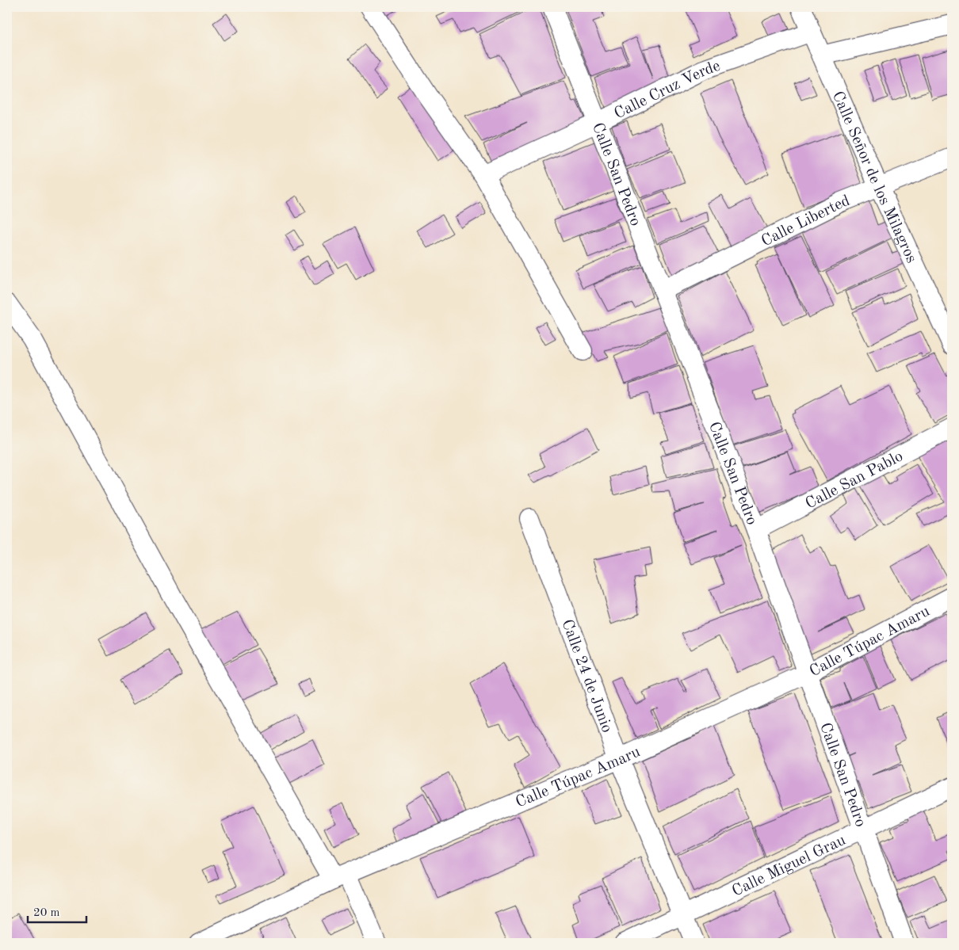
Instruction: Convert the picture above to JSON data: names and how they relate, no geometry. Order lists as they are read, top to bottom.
{
  "streets": {
    "street": [
      "Calle Cruz Verde",
      "Calle San Pedro",
      "Calle Señor de los Milagros",
      "Calle Liberted",
      "Calle San Pablo",
      "Calle Túpac Amaru",
      "Calle 24 de Junio",
      "Calle Miguel Grau"
    ]
  },
  "crossings": [
    ["Calle Cruz Verde", "Calle San Pedro"],
    ["Calle Cruz Verde", "Calle Señor de los Milagros"],
    ["Calle San Pedro", "Calle Liberted"],
    ["Calle San Pedro", "Calle San Pablo"],
    ["Calle San Pedro", "Calle Túpac Amaru"],
    ["Calle San Pedro", "Calle Miguel Grau"],
    ["Calle Señor de los Milagros", "Calle Liberted"],
    ["Calle Túpac Amaru", "Calle 24 de Junio"],
    ["Calle 24 de Junio", "Calle Miguel Grau"]
  ],
  "scale_bar": "20 m"
}
